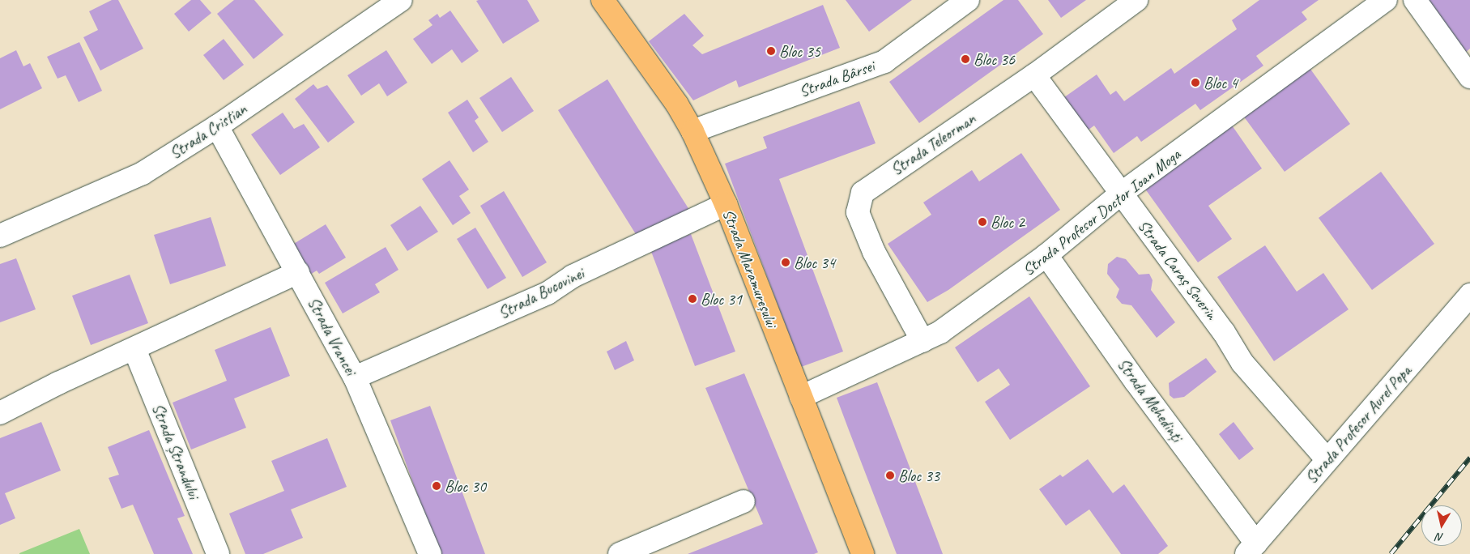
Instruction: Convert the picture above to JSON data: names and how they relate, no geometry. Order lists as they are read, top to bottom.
{
  "streets": {
    "main road": ["Strada Maramureșului"],
    "street": [
      "Strada Bârsei",
      "Strada Cristian",
      "Strada Teleorman",
      "Strada Profesor Doctor Ioan Moga",
      "Strada Caraș Severin",
      "Strada Bucovinei",
      "Strada Vrancei",
      "Strada Mehedinți",
      "Strada Profesor Aurel Popa",
      "Strada Ștrandului"
    ]
  },
  "crossings": [
    ["Strada Bârsei", "Strada Maramureșului"],
    ["Strada Cristian", "Strada Vrancei"],
    ["Strada Teleorman", "Strada Profesor Doctor Ioan Moga"],
    ["Strada Teleorman", "Strada Caraș Severin"],
    ["Strada Profesor Doctor Ioan Moga", "Strada Maramureșului"],
    ["Strada Profesor Doctor Ioan Moga", "Strada Caraș Severin"],
    ["Strada Profesor Doctor Ioan Moga", "Strada Mehedinți"],
    ["Strada Maramureșului", "Strada Bucovinei"],
    ["Strada Caraș Severin", "Strada Profesor Aurel Popa"],
    ["Strada Bucovinei", "Strada Vrancei"],
    ["Strada Mehedinți", "Strada Profesor Aurel Popa"]
  ],
  "places": [
    "Bloc 35",
    "Bloc 36",
    "Bloc 4",
    "Bloc 2",
    "Bloc 34",
    "Bloc 31",
    "Bloc 33",
    "Bloc 30"
  ],
  "north": "bottom"
}
